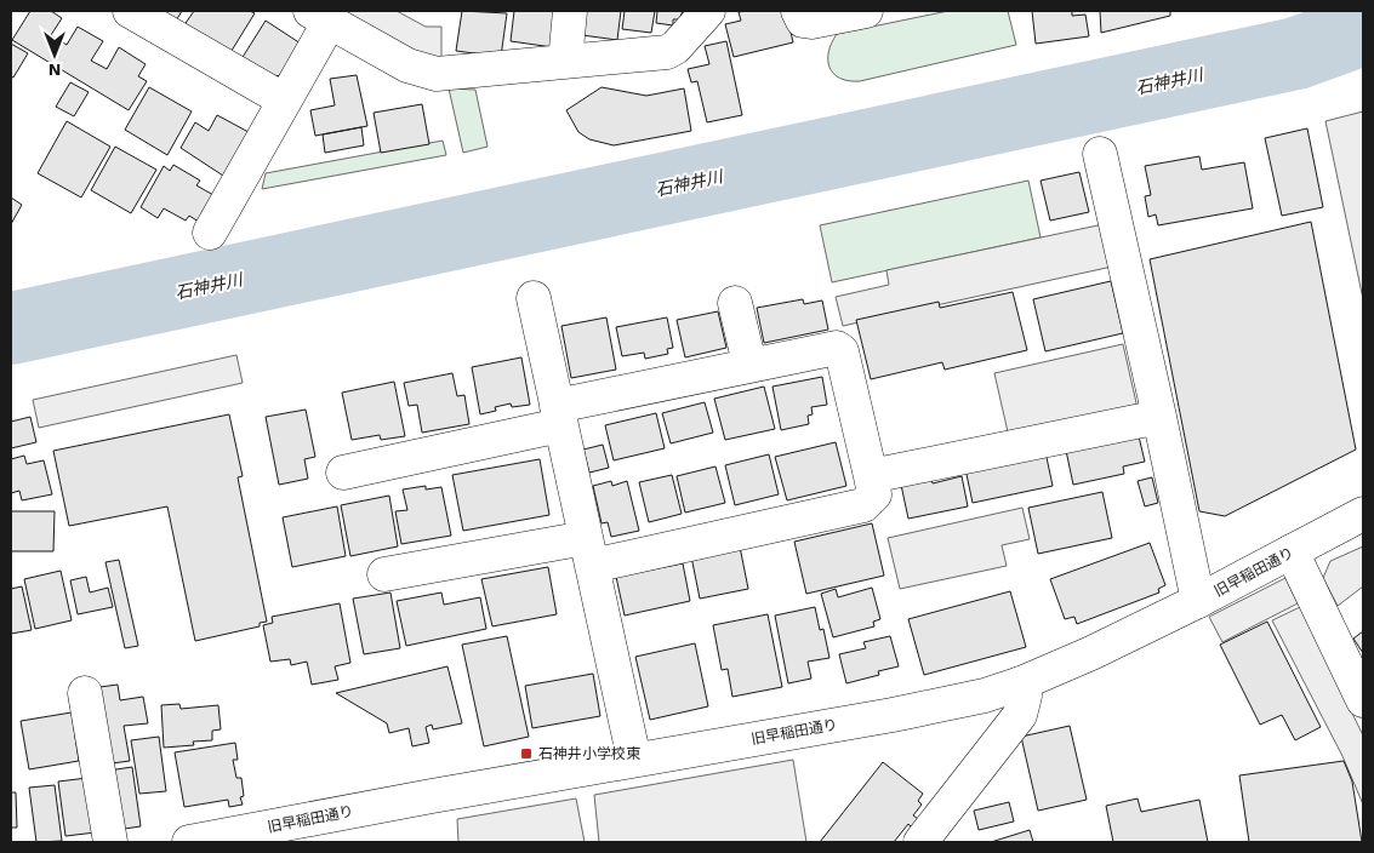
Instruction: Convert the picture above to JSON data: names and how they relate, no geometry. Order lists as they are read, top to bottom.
{
  "streets": {
    "street": ["旧早稲田通り"]
  },
  "water": ["石神井川"],
  "places": {
    "transit": ["石神井小学校東"]
  },
  "north": "bottom"
}
